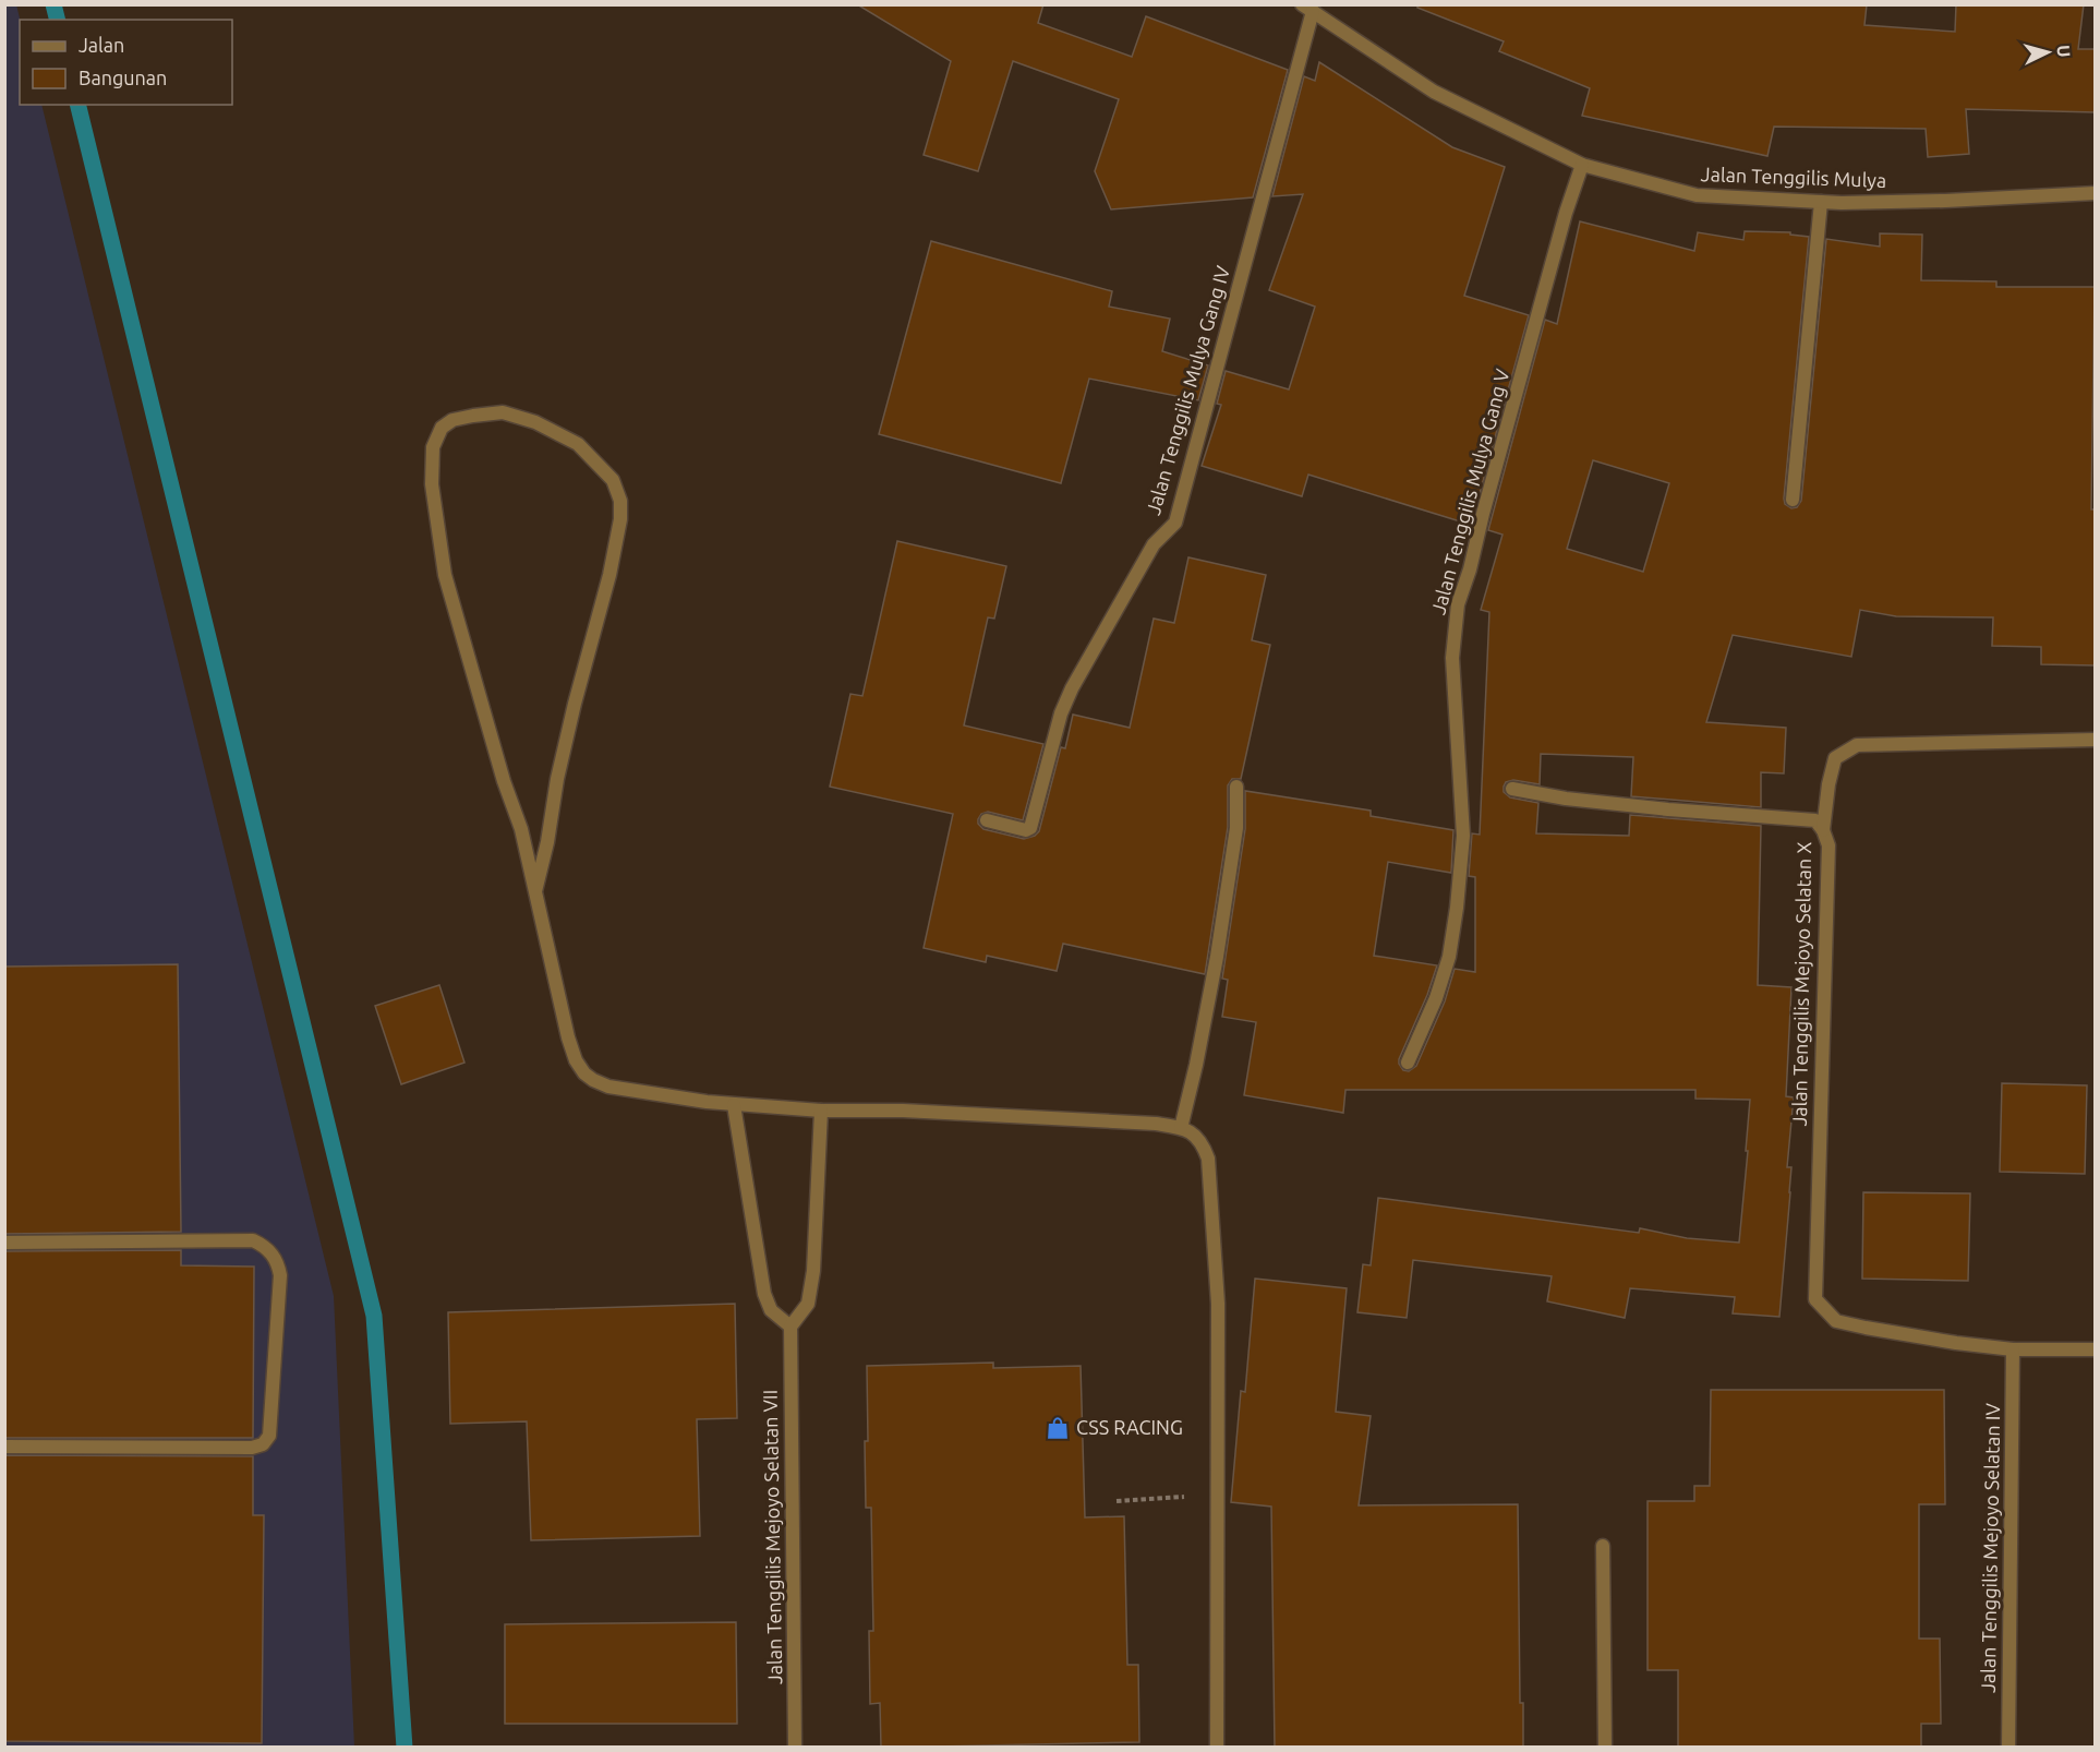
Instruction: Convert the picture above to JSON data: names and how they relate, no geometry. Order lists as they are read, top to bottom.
{
  "streets": {
    "street": [
      "Jalan Tenggilis Mulya",
      "Jalan Tenggilis Mulya Gang IV",
      "Jalan Tenggilis Mulya Gang V",
      "Jalan Tenggilis Mejoyo Selatan X",
      "Jalan Tenggilis Mejoyo Selatan VII",
      "Jalan Tenggilis Mejoyo Selatan IV"
    ]
  },
  "crossings": [
    ["Jalan Tenggilis Mulya", "Jalan Tenggilis Mulya Gang IV"],
    ["Jalan Tenggilis Mulya", "Jalan Tenggilis Mulya Gang V"],
    ["Jalan Tenggilis Mejoyo Selatan X", "Jalan Tenggilis Mejoyo Selatan IV"]
  ],
  "places": {
    "shop": ["CSS RACING"]
  },
  "legend": ["Jalan", "Bangunan"],
  "north": "right"
}
